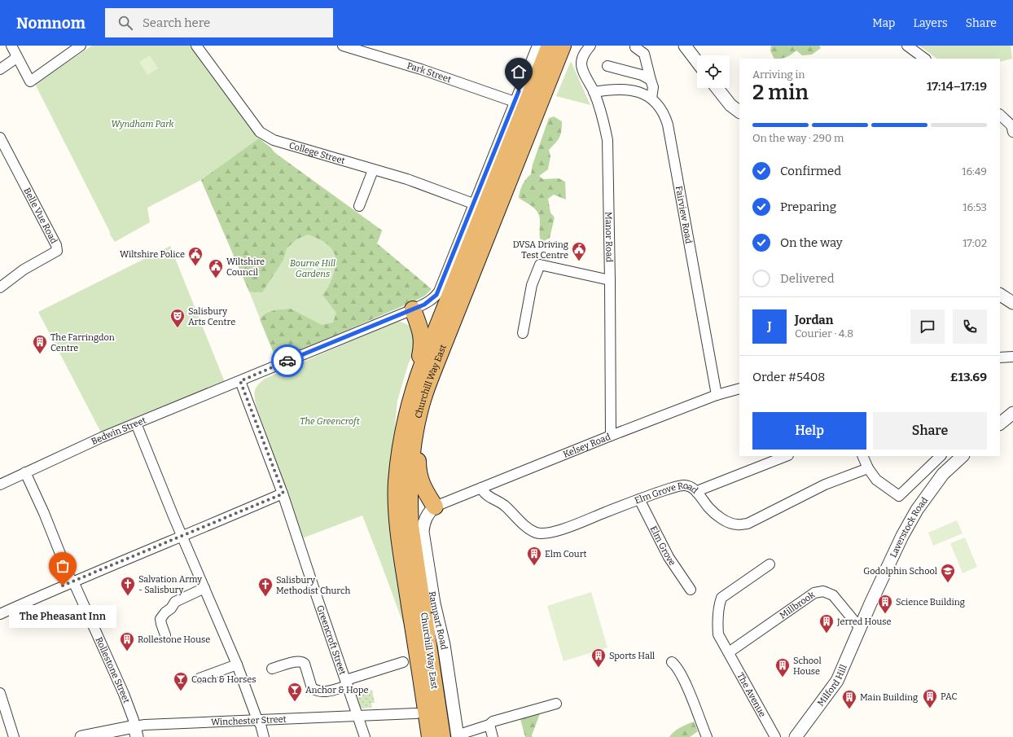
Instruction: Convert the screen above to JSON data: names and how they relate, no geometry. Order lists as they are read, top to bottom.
{
  "streets": {
    "highway": ["Churchill Way East"],
    "street": [
      "Park Street",
      "College Street",
      "Belle Vue Road",
      "Fairview Road",
      "Manor Road",
      "Bedwin Street",
      "Kelsey Road",
      "Elm Grove Road",
      "Laverstock Road",
      "Elm Grove",
      "Millbrook",
      "Rampart Road",
      "Greencroft Street",
      "Rollestone Street",
      "Milford Hill",
      "The Avenue",
      "Winchester Street"
    ]
  },
  "crossings": [
    ["Park Street", "Bedwin Street"],
    ["College Street", "Bedwin Street"],
    ["Fairview Road", "Manor Road"],
    ["Fairview Road", "Kelsey Road"],
    ["Manor Road", "Kelsey Road"],
    ["Churchill Way East", "Rampart Road"],
    ["Bedwin Street", "Greencroft Street"],
    ["Bedwin Street", "Rollestone Street"],
    ["Kelsey Road", "Elm Grove Road"],
    ["Kelsey Road", "Rampart Road"],
    ["Elm Grove Road", "Elm Grove"],
    ["Laverstock Road", "Millbrook"],
    ["Laverstock Road", "Milford Hill"],
    ["Millbrook", "Milford Hill"],
    ["Millbrook", "The Avenue"],
    ["Greencroft Street", "Winchester Street"],
    ["Rollestone Street", "Winchester Street"]
  ],
  "parks": ["Wyndham Park", "Bourne Hill Gardens", "The Greencroft"],
  "places": {
    "public building": ["DVSA Driving Test Centre", "Wiltshire Police", "Wiltshire Council"],
    "theatre": ["Salisbury Arts Centre"],
    "building": [
      "The Farringdon Centre",
      "Elm Court",
      "Science Building",
      "Jerred House",
      "Rollestone House",
      "Sports Hall",
      "School House",
      "PAC",
      "Main Building"
    ],
    "school or university": ["Godolphin School"],
    "other": ["The Pheasant Inn"],
    "church": ["Salvation Army - Salisbury", "Salisbury Methodist Church"],
    "bar": ["Coach & Horses", "Anchor & Hope"]
  },
  "page": {
    "header": "Nomnom",
    "search": "Search here",
    "nav": ["Map", "Layers", "Share"],
    "heading": ["2 min", "Arriving in", "17:14–17:19"],
    "panel": [
      "Jordan",
      "Courier · 4.8",
      "Order #5408",
      "£13.69"
    ],
    "bar": "On the way · 290 m",
    "list": [
      ["Confirmed", "16:49"],
      ["Preparing", "16:53"],
      ["On the way", "17:02"],
      "Delivered"
    ],
    "round": "J",
    "buttons": ["Help", "Share"],
    "bubble": "The Pheasant Inn"
  }
}
